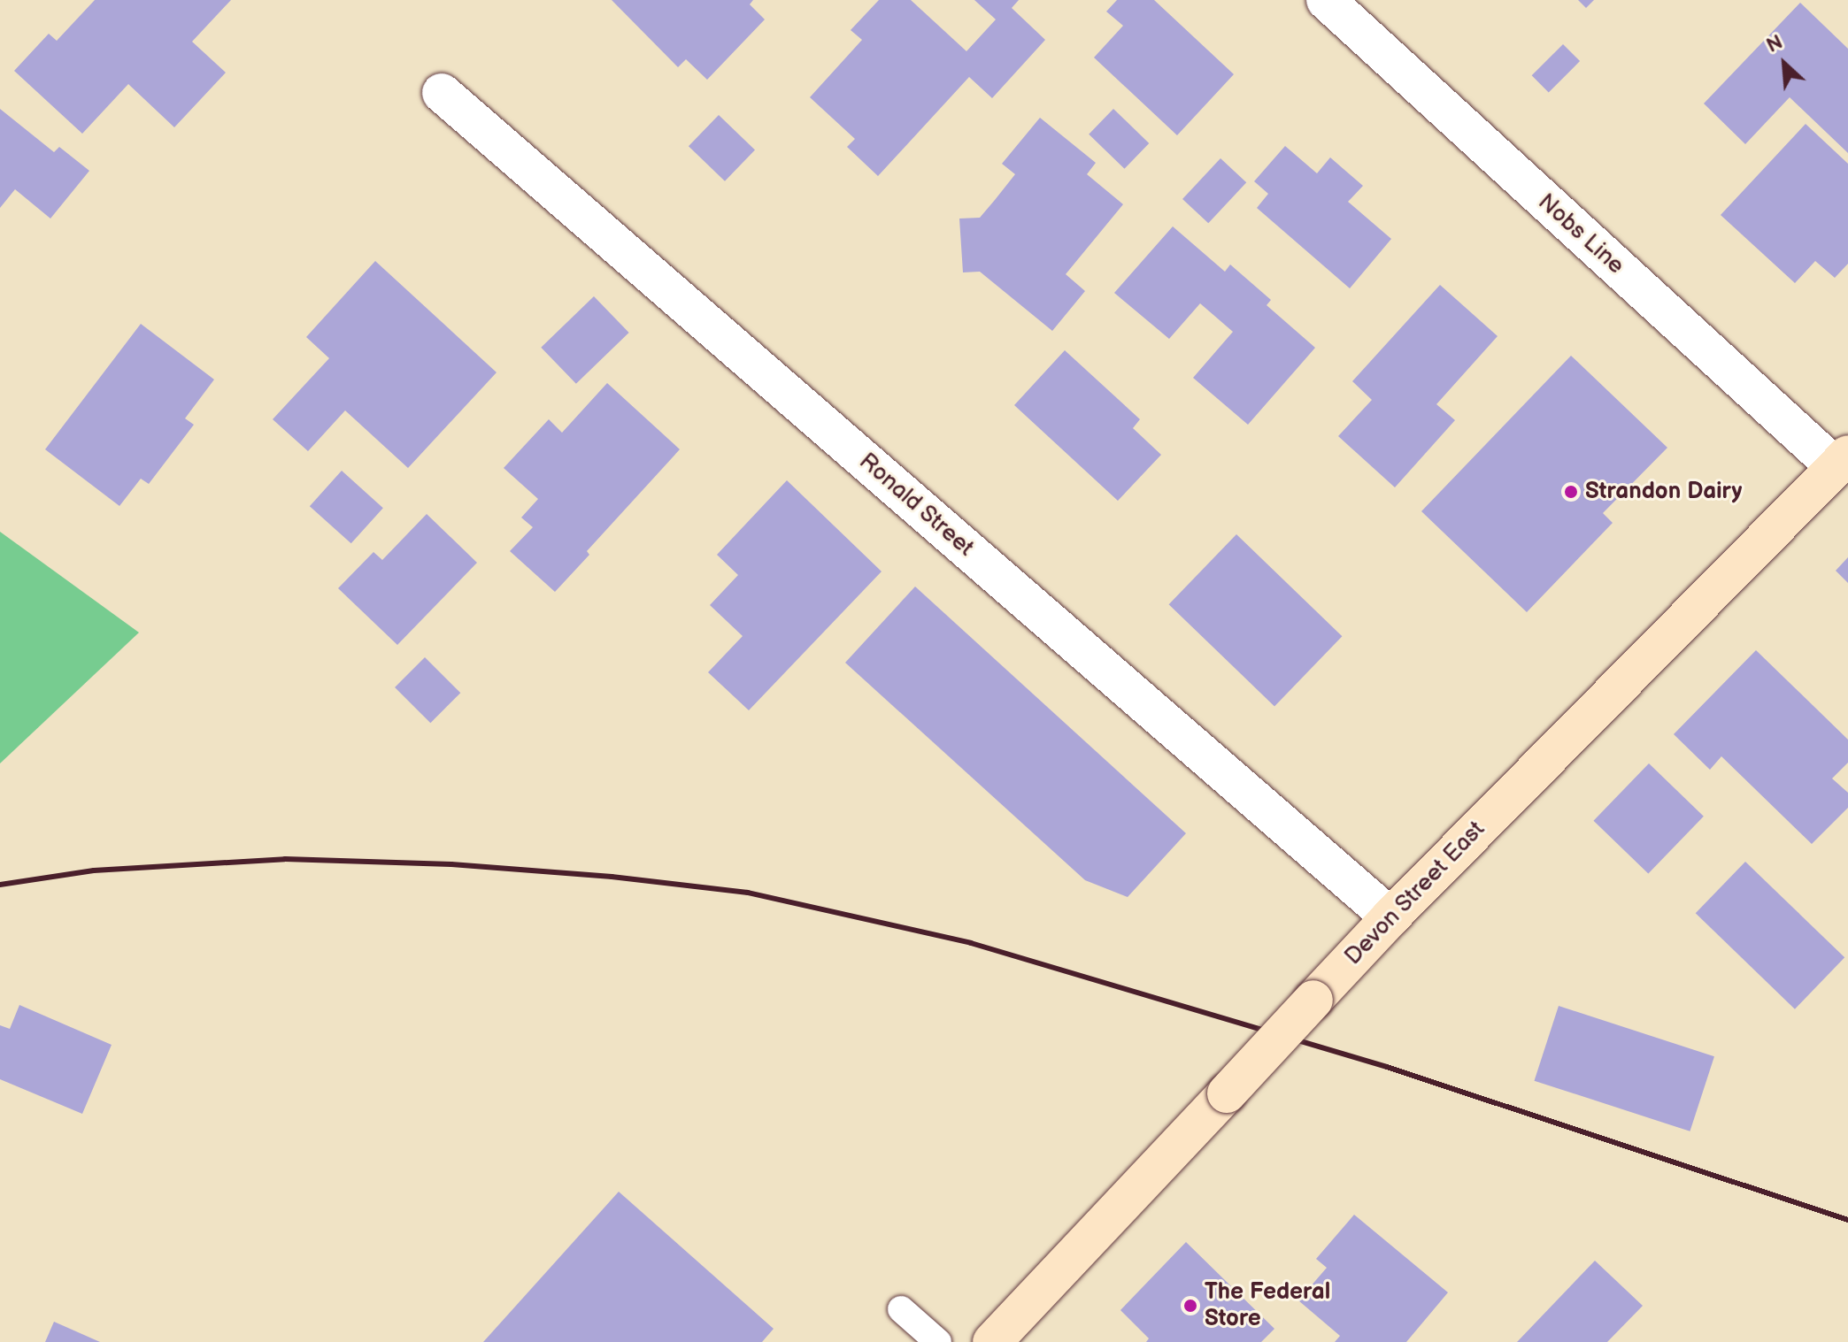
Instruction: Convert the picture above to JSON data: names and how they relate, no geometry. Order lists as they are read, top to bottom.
{
  "streets": {
    "main road": ["Devon Street East"],
    "street": ["Nobs Line", "Ronald Street"]
  },
  "crossings": [
    ["Nobs Line", "Devon Street East"],
    ["Ronald Street", "Devon Street East"]
  ],
  "places": ["Strandon Dairy", "The Federal Store"],
  "north": "top left"
}
